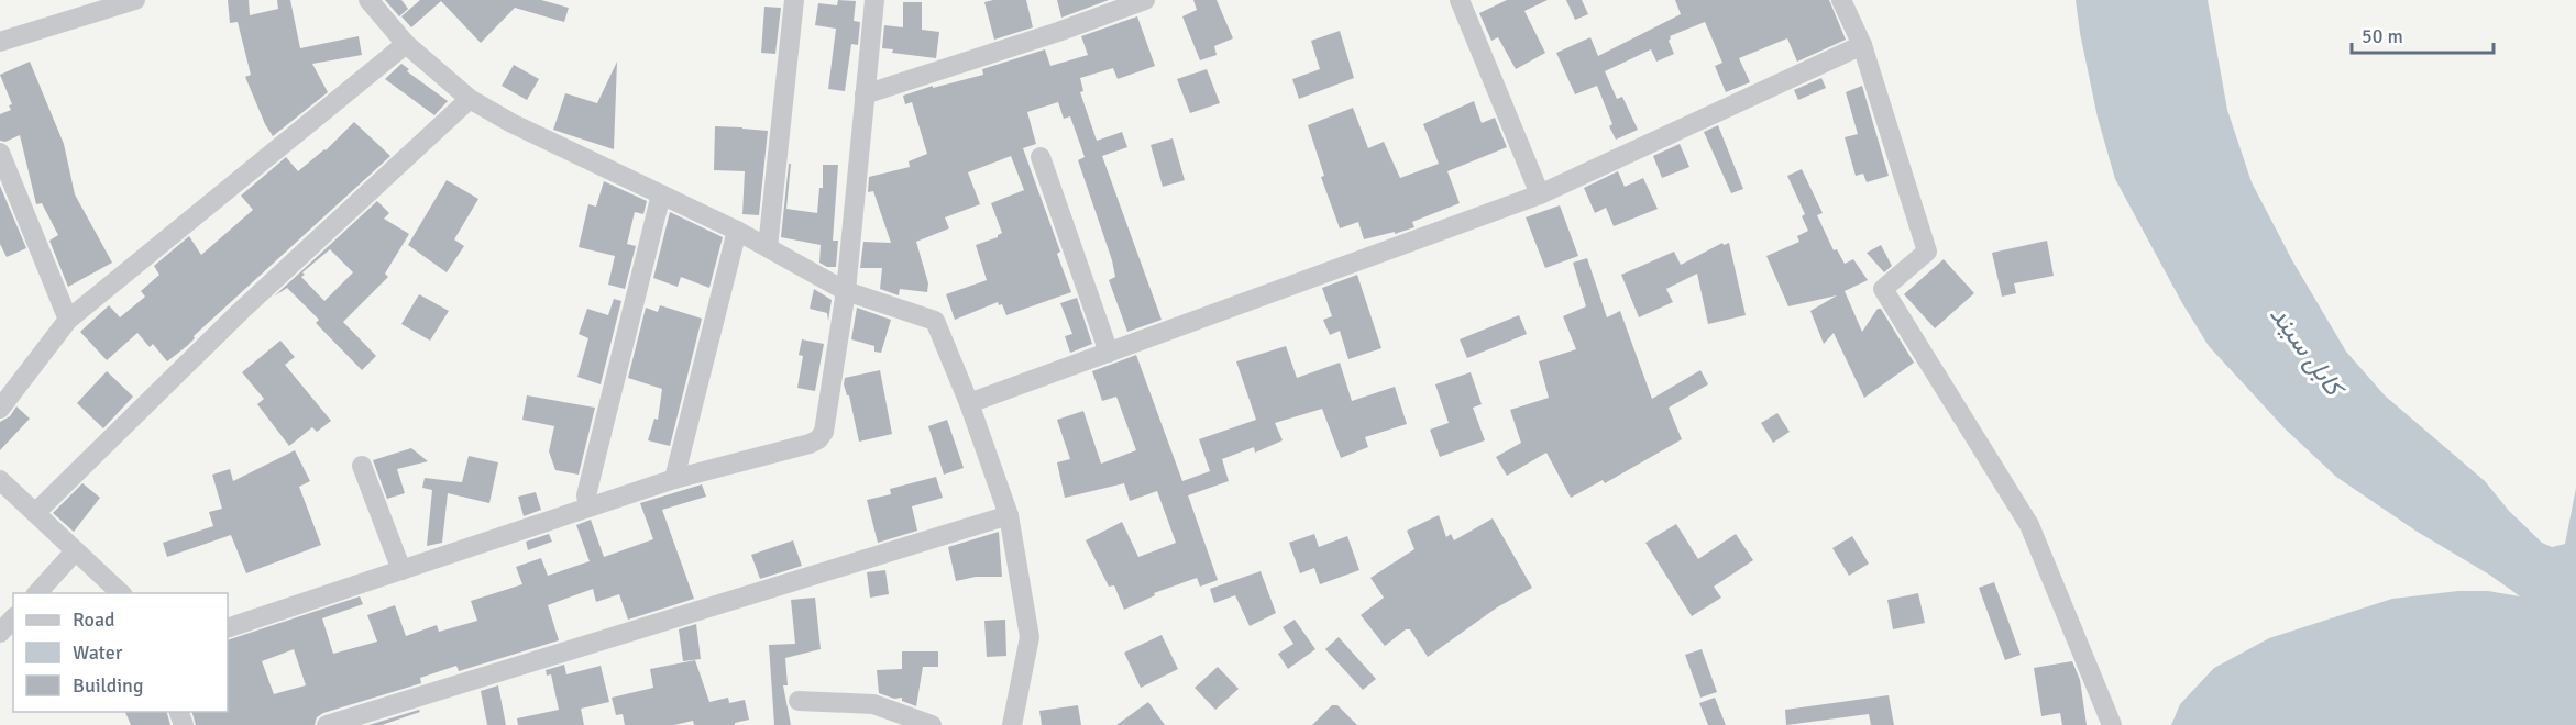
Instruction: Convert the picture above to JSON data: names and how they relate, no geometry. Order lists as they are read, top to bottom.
{
  "water": ["کابل سيند"],
  "legend": ["Road", "Water", "Building"],
  "scale_bar": "50 m"
}
